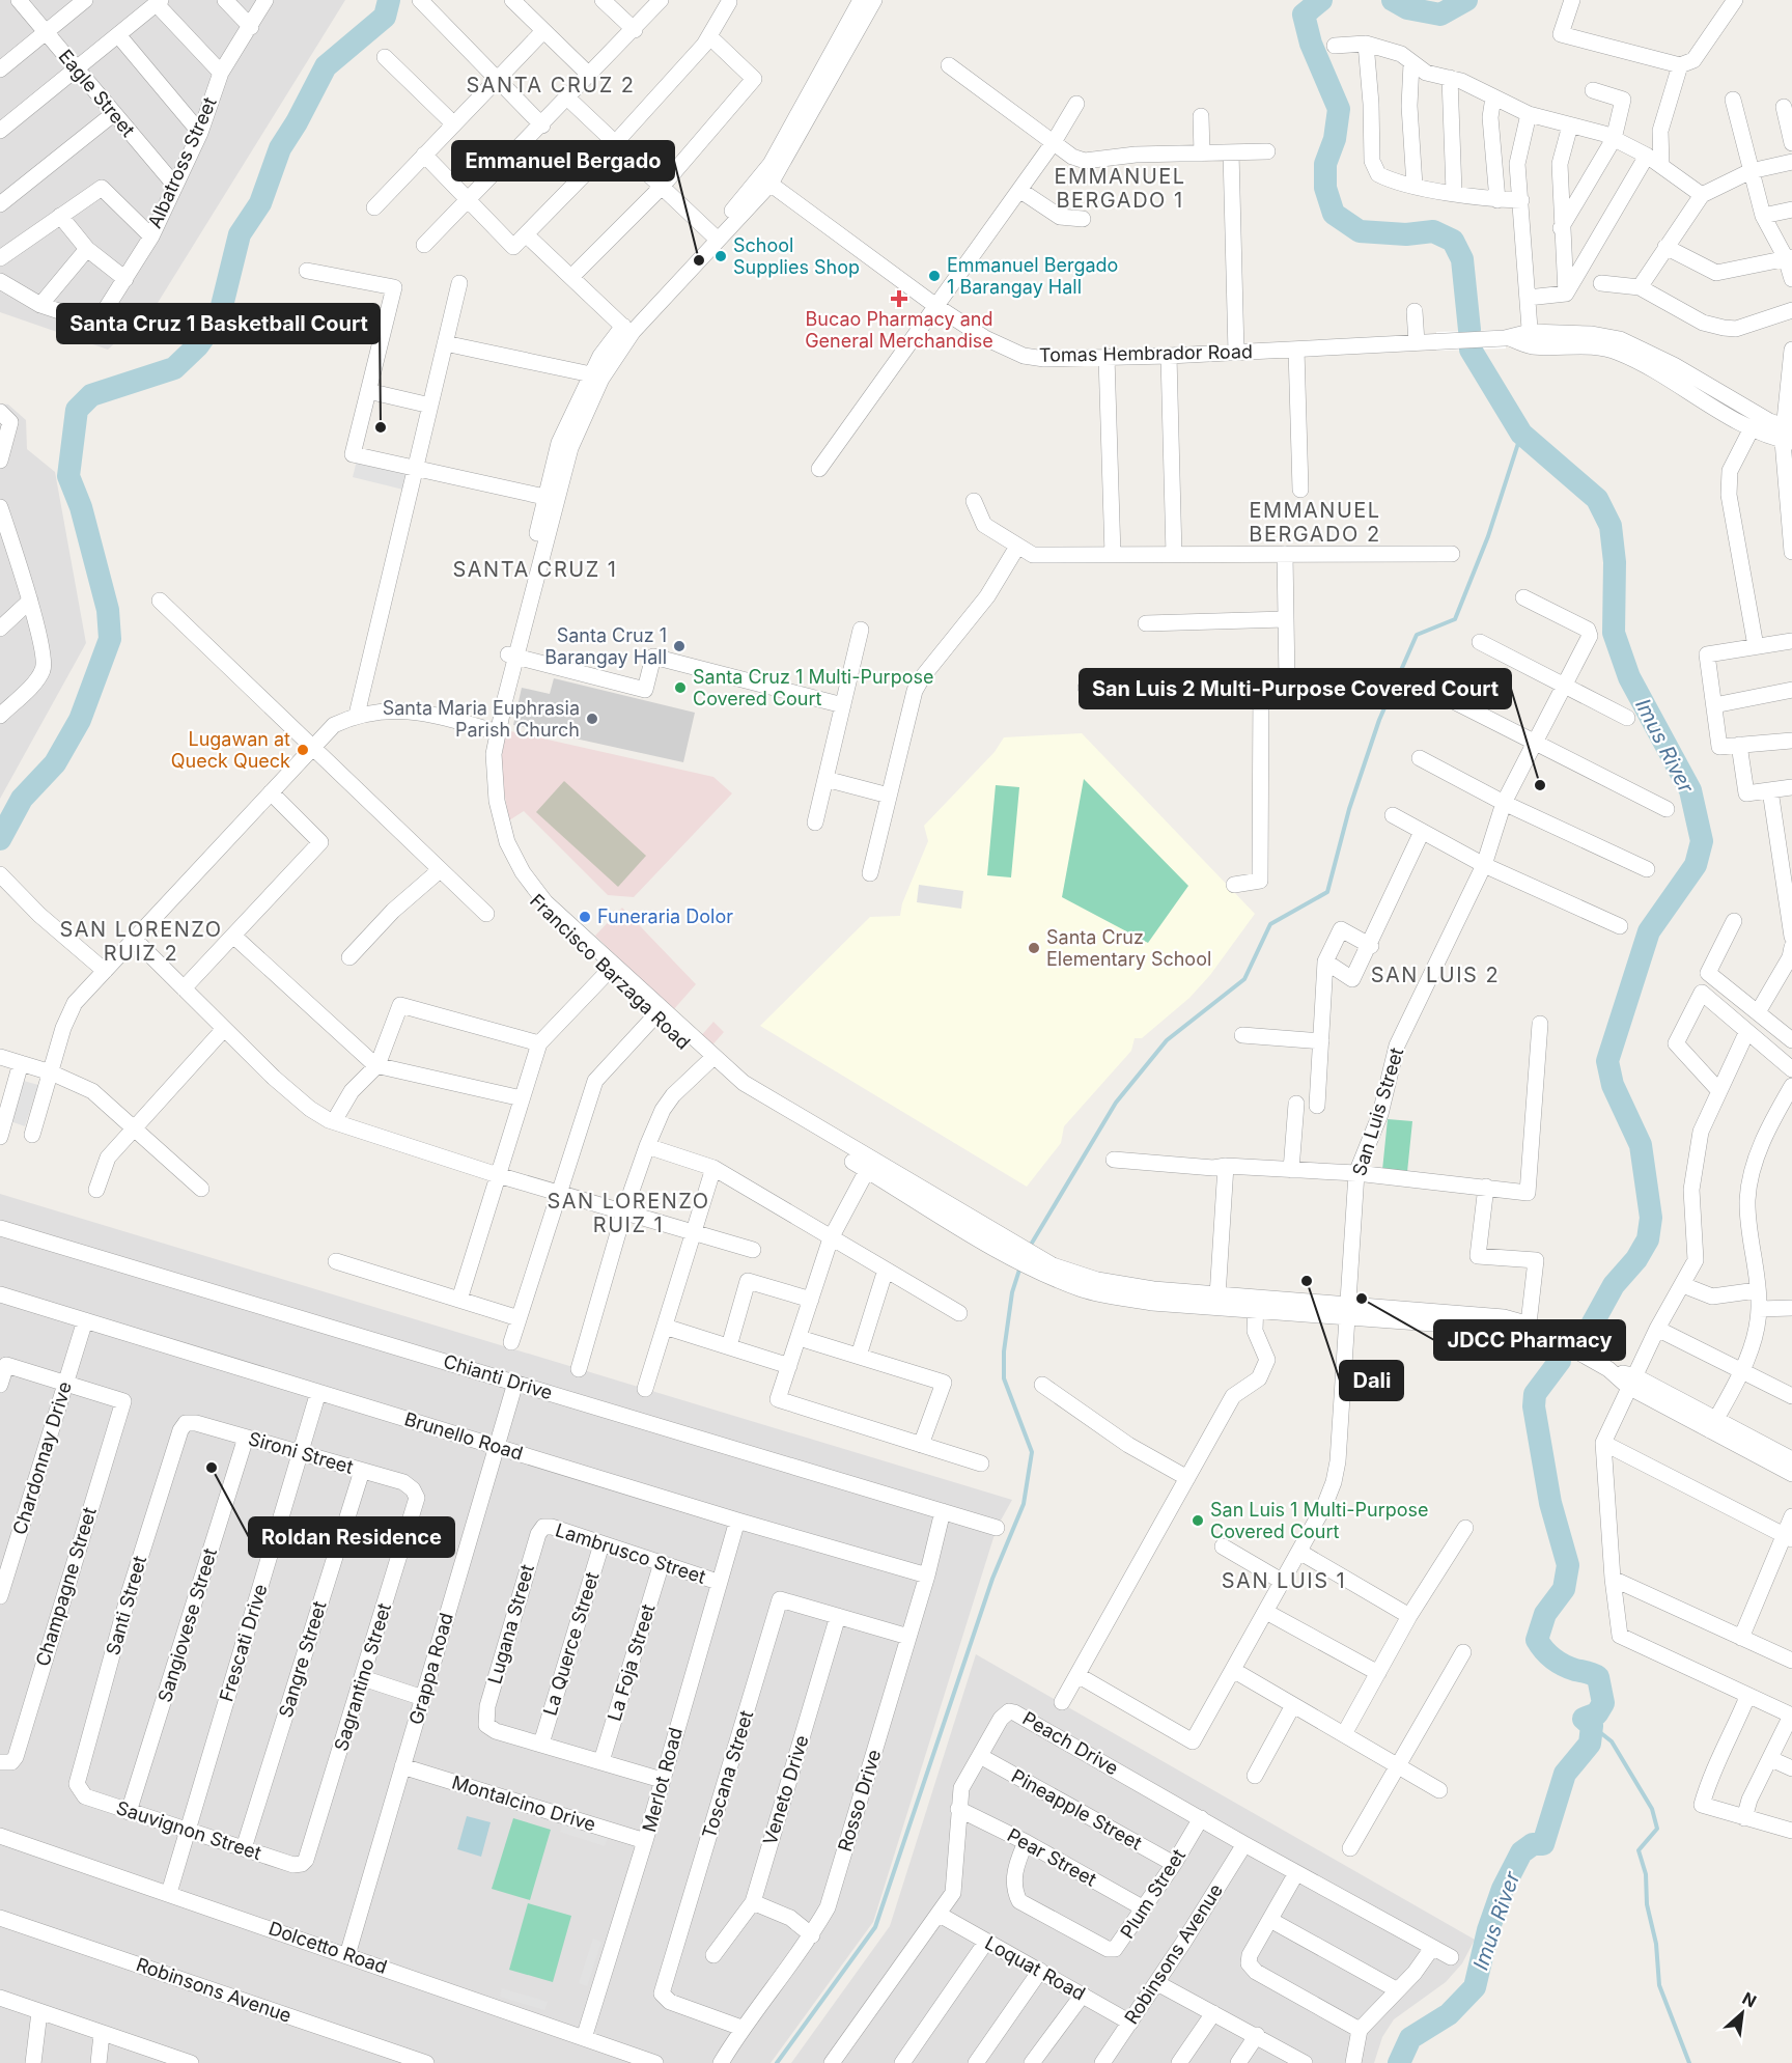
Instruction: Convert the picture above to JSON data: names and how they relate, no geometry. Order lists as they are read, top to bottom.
{
  "streets": {
    "street": [
      "Eagle Street",
      "Albatross Street",
      "Tomas Hembrador Road",
      "Francisco Barzaga Road",
      "San Luis Street",
      "Chianti Drive",
      "Brunello Road",
      "Sironi Street",
      "Chardonnay Drive",
      "Lambrusco Street",
      "Champagne Street",
      "Santi Street",
      "Lugana Street",
      "Sangiovese Street",
      "Frescati Drive",
      "La Querce Street",
      "Sangre Street",
      "La Foja Street",
      "Grappa Road",
      "Sagrantino Street",
      "Peach Drive",
      "Toscana Street",
      "Merlot Road",
      "Veneto Drive",
      "Rosso Drive",
      "Montalcino Drive",
      "Pineapple Street",
      "Sauvignon Street",
      "Pear Street",
      "Plum Street",
      "Dolcetto Road",
      "Robinsons Avenue",
      "Loquat Road"
    ]
  },
  "crossings": [
    ["Eagle Street", "Albatross Street"],
    ["Tomas Hembrador Road", "Francisco Barzaga Road"],
    ["Francisco Barzaga Road", "San Luis Street"],
    ["Chianti Drive", "Grappa Road"],
    ["Chianti Drive", "Rosso Drive"],
    ["Brunello Road", "Chardonnay Drive"],
    ["Brunello Road", "Frescati Drive"],
    ["Brunello Road", "Grappa Road"],
    ["Brunello Road", "Merlot Road"],
    ["Brunello Road", "Rosso Drive"],
    ["Sironi Street", "Santi Street"],
    ["Sironi Street", "Sangiovese Street"],
    ["Sironi Street", "Frescati Drive"],
    ["Sironi Street", "Sangre Street"],
    ["Sironi Street", "Sagrantino Street"],
    ["Chardonnay Drive", "Champagne Street"],
    ["Lambrusco Street", "Lugana Street"],
    ["Lambrusco Street", "La Querce Street"],
    ["Lambrusco Street", "La Foja Street"],
    ["Lambrusco Street", "Merlot Road"],
    ["Santi Street", "Sauvignon Street"],
    ["Lugana Street", "La Querce Street"],
    ["Sangiovese Street", "Sauvignon Street"],
    ["Frescati Drive", "Sauvignon Street"],
    ["Frescati Drive", "Dolcetto Road"],
    ["Sangre Street", "Sauvignon Street"],
    ["Grappa Road", "Montalcino Drive"],
    ["Grappa Road", "Dolcetto Road"],
    ["Sagrantino Street", "Sauvignon Street"],
    ["Peach Drive", "Pineapple Street"],
    ["Peach Drive", "Pear Street"],
    ["Peach Drive", "Plum Street"],
    ["Peach Drive", "Robinsons Avenue"],
    ["Peach Drive", "Loquat Road"],
    ["Toscana Street", "Veneto Drive"],
    ["Toscana Street", "Rosso Drive"],
    ["Merlot Road", "Montalcino Drive"],
    ["Merlot Road", "Dolcetto Road"],
    ["Pineapple Street", "Plum Street"],
    ["Pear Street", "Plum Street"],
    ["Robinsons Avenue", "Loquat Road"]
  ],
  "districts": [
    "SANTA CRUZ 2",
    "EMMANUEL BERGADO 1",
    "EMMANUEL BERGADO 2",
    "SANTA CRUZ 1",
    "SAN LORENZO RUIZ 2",
    "SAN LUIS 2",
    "SAN LORENZO RUIZ 1",
    "SAN LUIS 1"
  ],
  "water": ["Imus River"],
  "places": {
    "other": [
      "School Supplies Shop",
      "Emmanuel Bergado",
      "Emmanuel Bergado 1 Barangay Hall",
      "Santa Cruz 1 Basketball Court",
      "Santa Cruz 1 Barangay Hall",
      "Santa Cruz 1 Multi-Purpose Covered Court",
      "Santa Maria Euphrasia Parish Church",
      "Lugawan at Queck Queck",
      "San Luis 2 Multi-Purpose Covered Court",
      "Funeraria Dolor",
      "Santa Cruz Elementary School",
      "Dali",
      "JDCC Pharmacy",
      "Roldan Residence",
      "San Luis 1 Multi-Purpose Covered Court"
    ],
    "health": ["Bucao Pharmacy and General Merchandise"]
  },
  "north": "top right"
}
